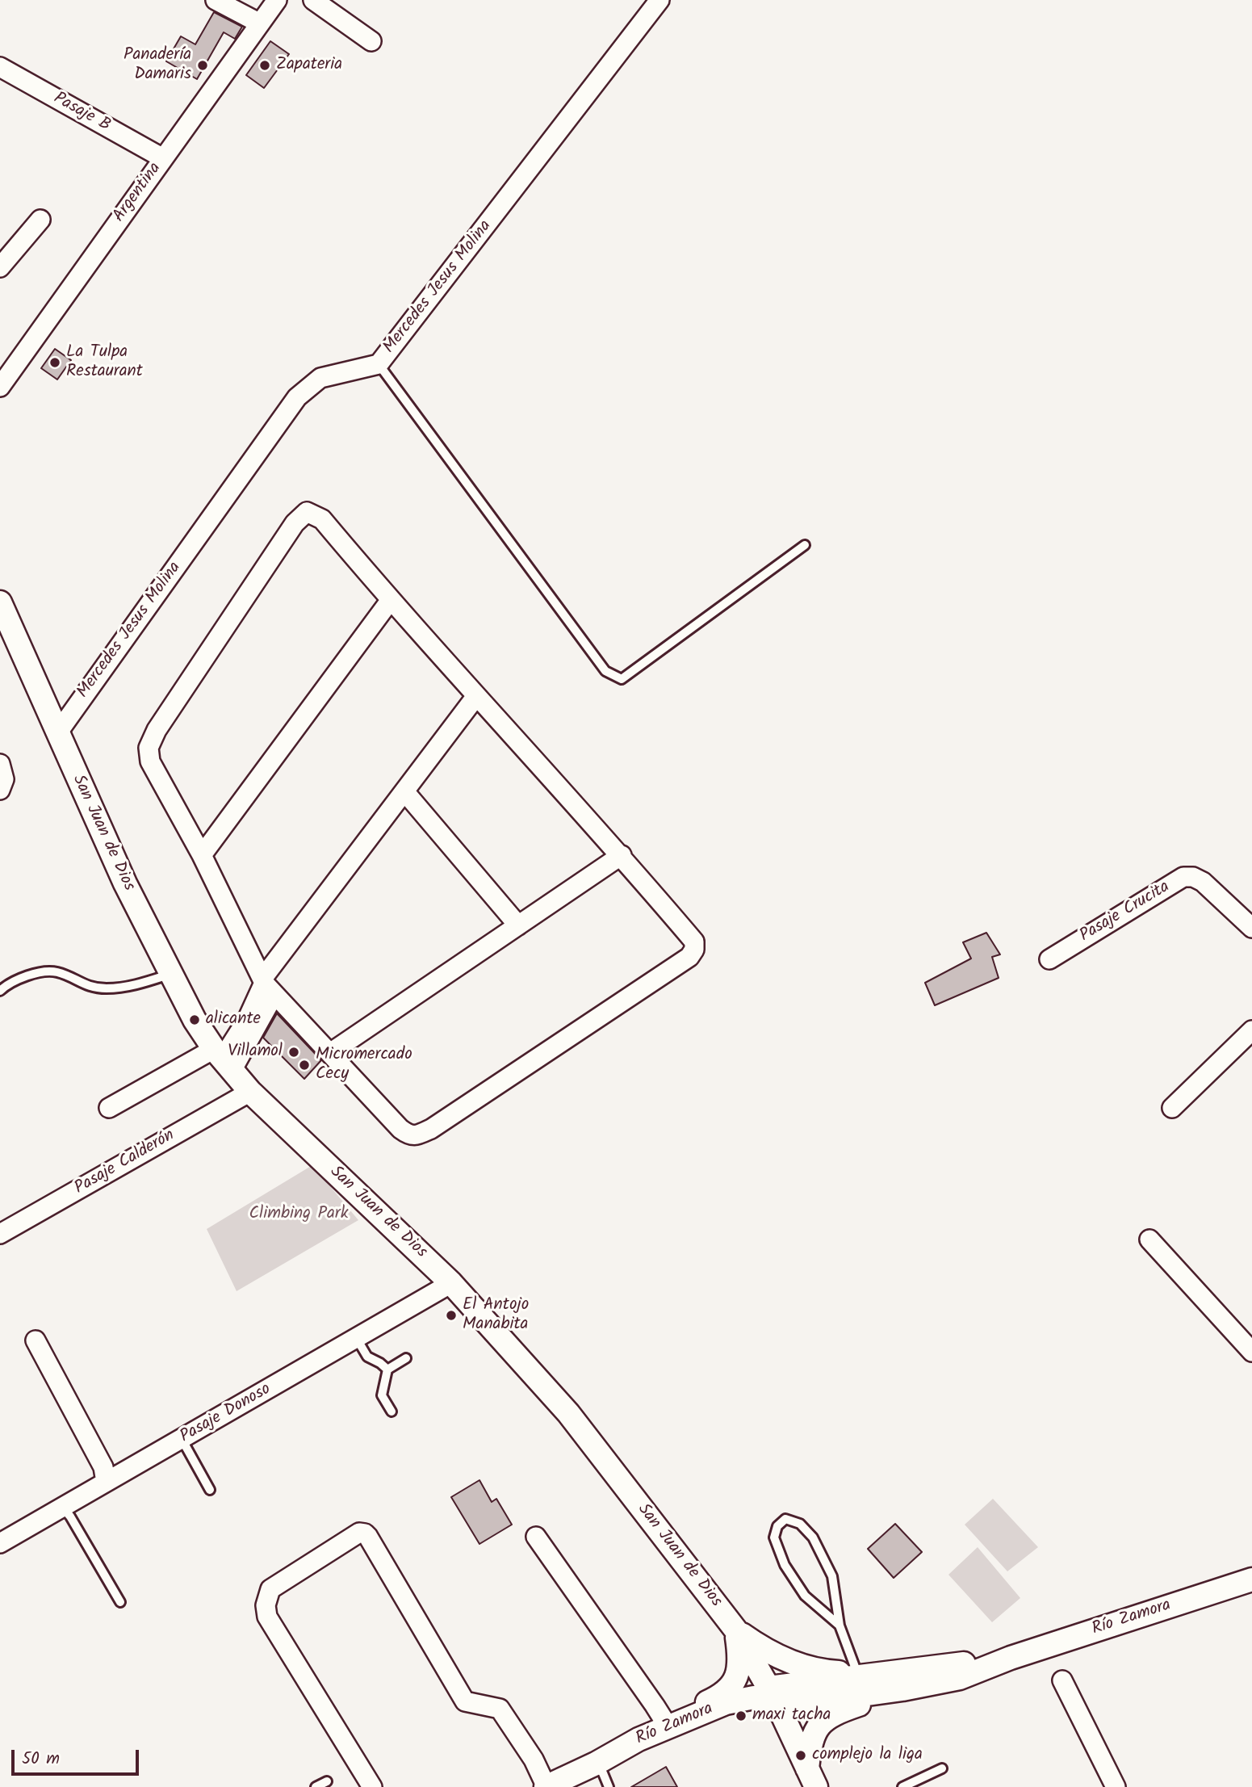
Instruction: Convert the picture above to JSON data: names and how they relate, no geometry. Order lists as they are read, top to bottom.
{
  "streets": {
    "street": [
      "Pasaje B",
      "Argentina",
      "Mercedes Jesus Molina",
      "San Juan de Dios",
      "Pasaje Crucita",
      "Pasaje Calderón",
      "Pasaje Donoso",
      "Río Zamora"
    ]
  },
  "crossings": [
    ["Pasaje B", "Argentina"],
    ["Mercedes Jesus Molina", "San Juan de Dios"],
    ["San Juan de Dios", "Pasaje Calderón"],
    ["San Juan de Dios", "Pasaje Donoso"],
    ["San Juan de Dios", "Río Zamora"]
  ],
  "parks": ["Climbing Park"],
  "places": [
    "Panadería Damaris",
    "Zapateria",
    "La Tulpa Restaurant",
    "alicante",
    "Villamol",
    "Micromercado Cecy",
    "El Antojo Manabita",
    "maxi tacha",
    "complejo la liga"
  ],
  "scale_bar": "50 m"
}
